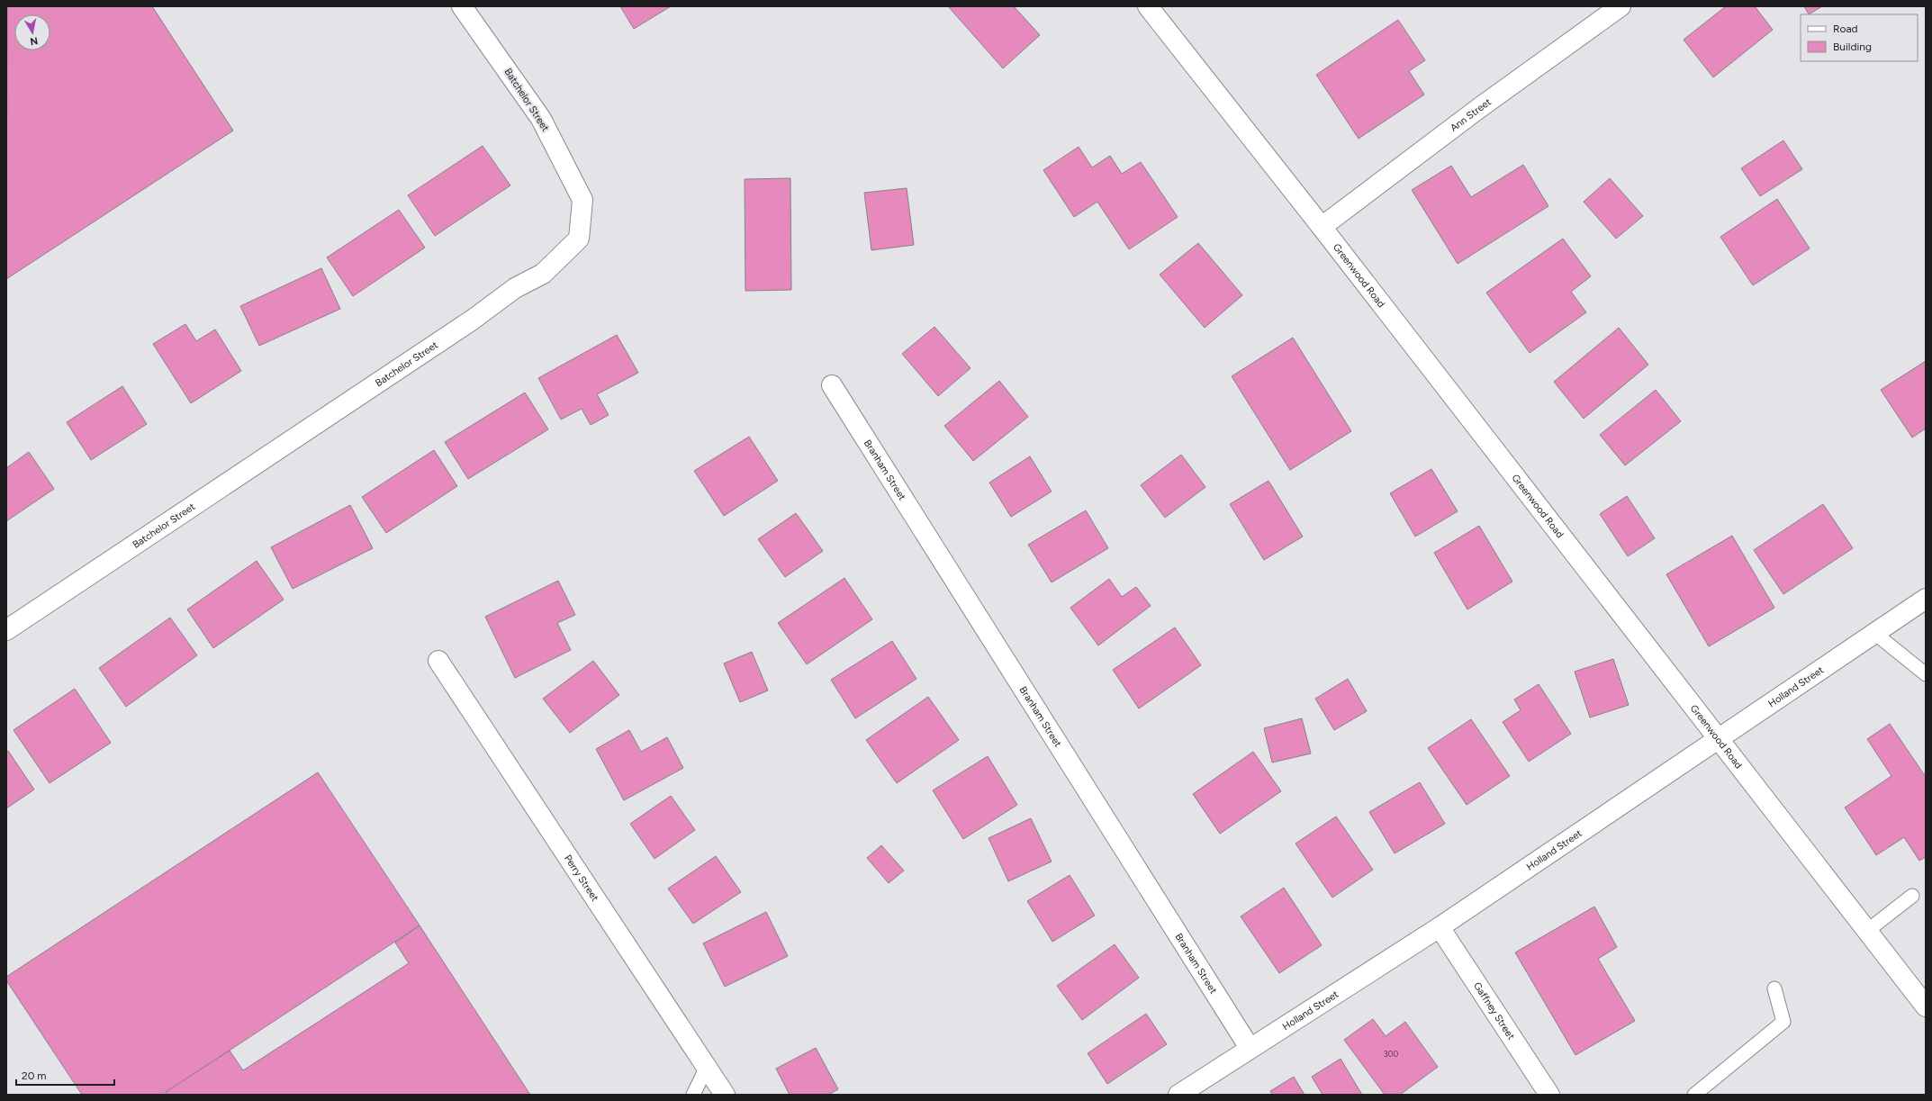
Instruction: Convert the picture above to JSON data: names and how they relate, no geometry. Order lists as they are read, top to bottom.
{
  "streets": {
    "street": [
      "Batchelor Street",
      "Ann Street",
      "Greenwood Road",
      "Branham Street",
      "Holland Street",
      "Perry Street",
      "Gaffney Street"
    ]
  },
  "crossings": [
    ["Ann Street", "Greenwood Road"],
    ["Greenwood Road", "Holland Street"],
    ["Branham Street", "Holland Street"],
    ["Holland Street", "Gaffney Street"]
  ],
  "house_numbers": ["300"],
  "legend": ["Road", "Building"],
  "scale_bar": "20 m",
  "north": "bottom"
}
